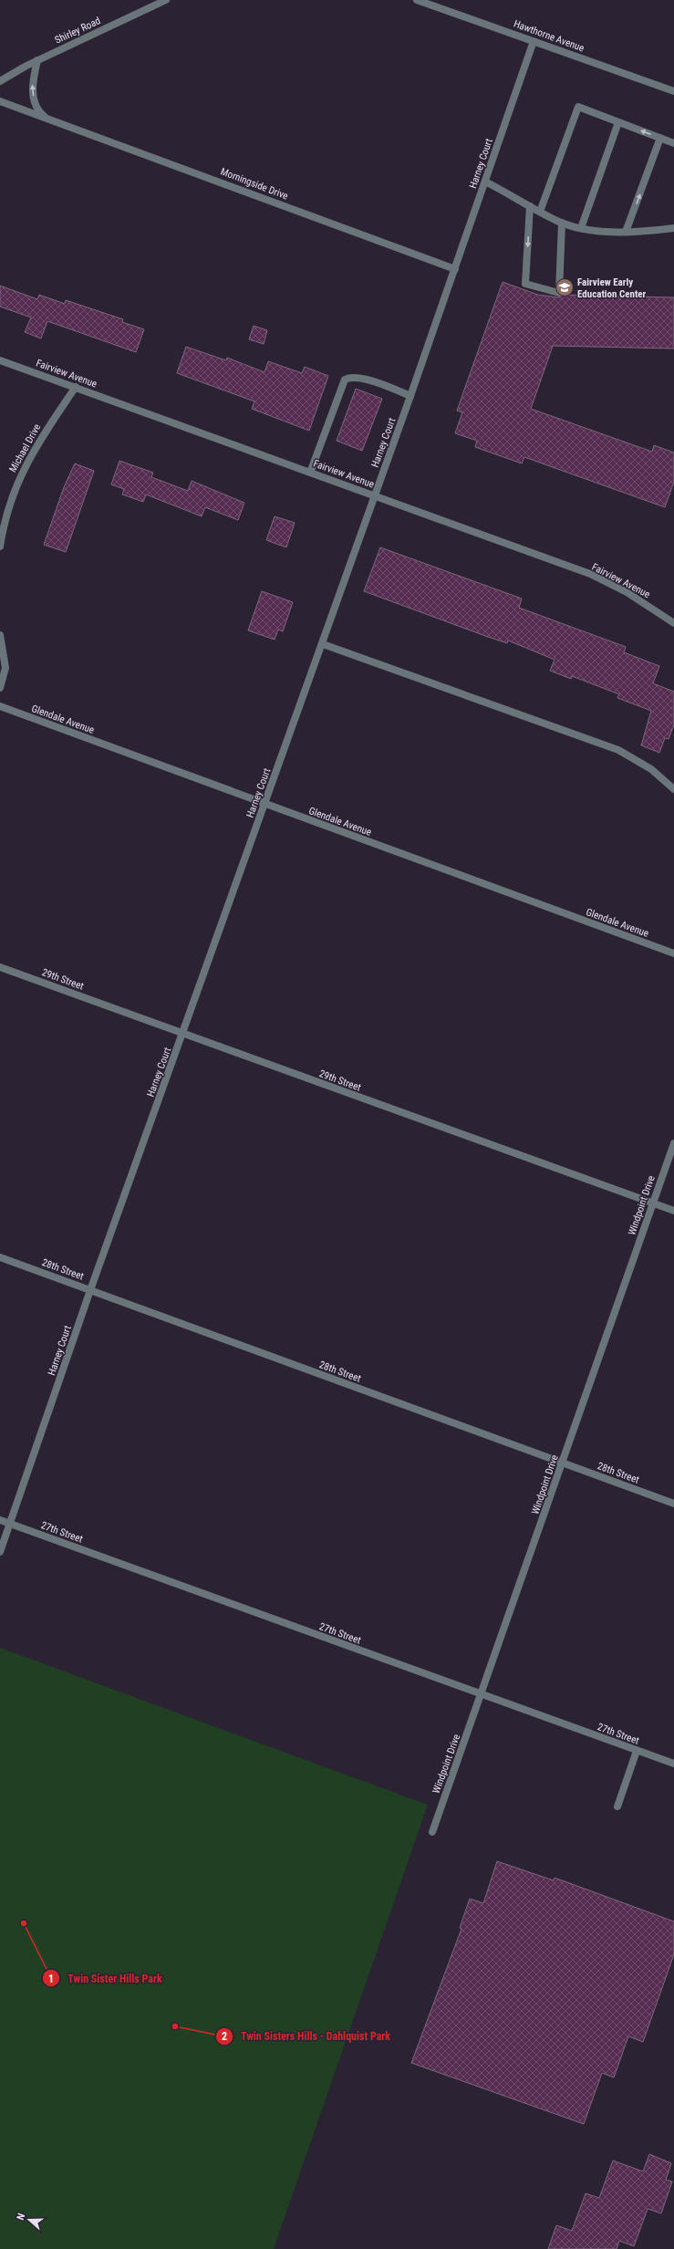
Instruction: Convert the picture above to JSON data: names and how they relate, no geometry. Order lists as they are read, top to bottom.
{
  "streets": {
    "street": [
      "Shirley Road",
      "Hawthorne Avenue",
      "Harney Court",
      "Morningside Drive",
      "Fairview Avenue",
      "Michael Drive",
      "Glendale Avenue",
      "29th Street",
      "Windpoint Drive",
      "28th Street",
      "27th Street"
    ]
  },
  "crossings": [
    ["Hawthorne Avenue", "Harney Court"],
    ["Harney Court", "Morningside Drive"],
    ["Harney Court", "Fairview Avenue"],
    ["Harney Court", "Glendale Avenue"],
    ["Harney Court", "29th Street"],
    ["Harney Court", "28th Street"],
    ["Harney Court", "27th Street"],
    ["Fairview Avenue", "Michael Drive"],
    ["29th Street", "Windpoint Drive"],
    ["Windpoint Drive", "28th Street"],
    ["Windpoint Drive", "27th Street"]
  ],
  "places": {
    "school or university": ["Fairview Early Education Center"],
    "other": ["Twin Sister Hills Park", "Twin Sisters Hills - Dahlquist Park"]
  },
  "north": "left"
}
